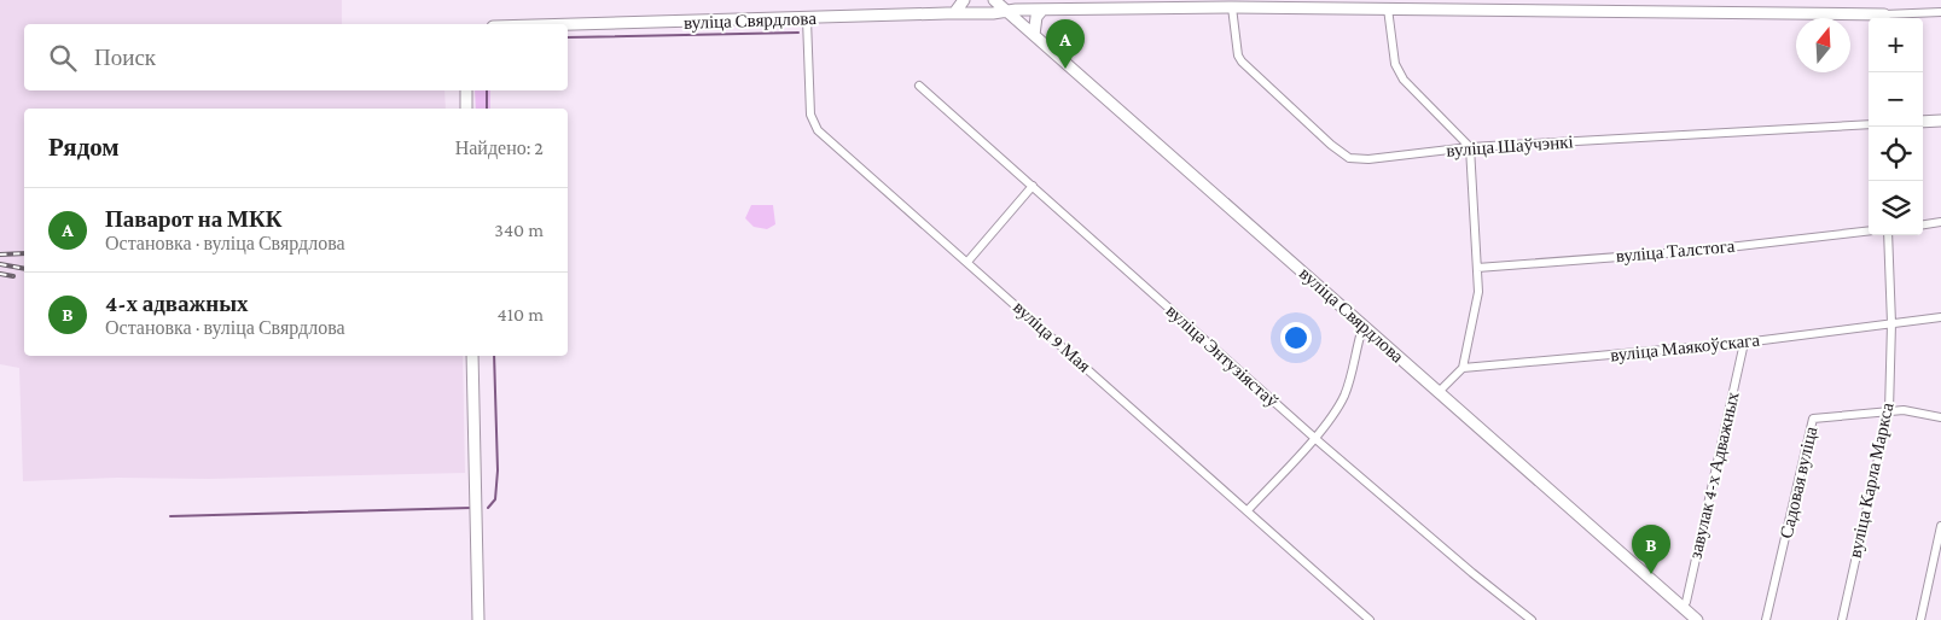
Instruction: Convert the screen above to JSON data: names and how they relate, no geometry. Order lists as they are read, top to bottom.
{
  "streets": {
    "street": [
      "вуліца Свярдлова",
      "вуліца Шаўчэнкі",
      "вуліца Талстога",
      "вуліца 9 Мая",
      "вуліца Маякоўскага",
      "вуліца Энтузіястаў",
      "завулак 4-х Адважных",
      "вуліца Карла Маркса",
      "Садовая вуліца"
    ]
  },
  "crossings": [
    ["вуліца Свярдлова", "вуліца 9 Мая"],
    ["вуліца Свярдлова", "завулак 4-х Адважных"],
    ["вуліца Маякоўскага", "завулак 4-х Адважных"],
    ["вуліца Маякоўскага", "вуліца Карла Маркса"],
    ["вуліца Карла Маркса", "Садовая вуліца"]
  ],
  "north": "top",
  "page": {
    "map_buttons": ["+", "−"],
    "pins": ["A", "B"],
    "search": "Поиск",
    "heading": ["Рядом", "Найдено: 2"],
    "list": [
      {
        "mark": "A",
        "name": "Паварот на МКК",
        "note": "Остановка · вуліца Свярдлова",
        "value": "340 m"
      },
      {
        "mark": "B",
        "name": "4-х адважных",
        "note": "Остановка · вуліца Свярдлова",
        "value": "410 m"
      }
    ]
  }
}
